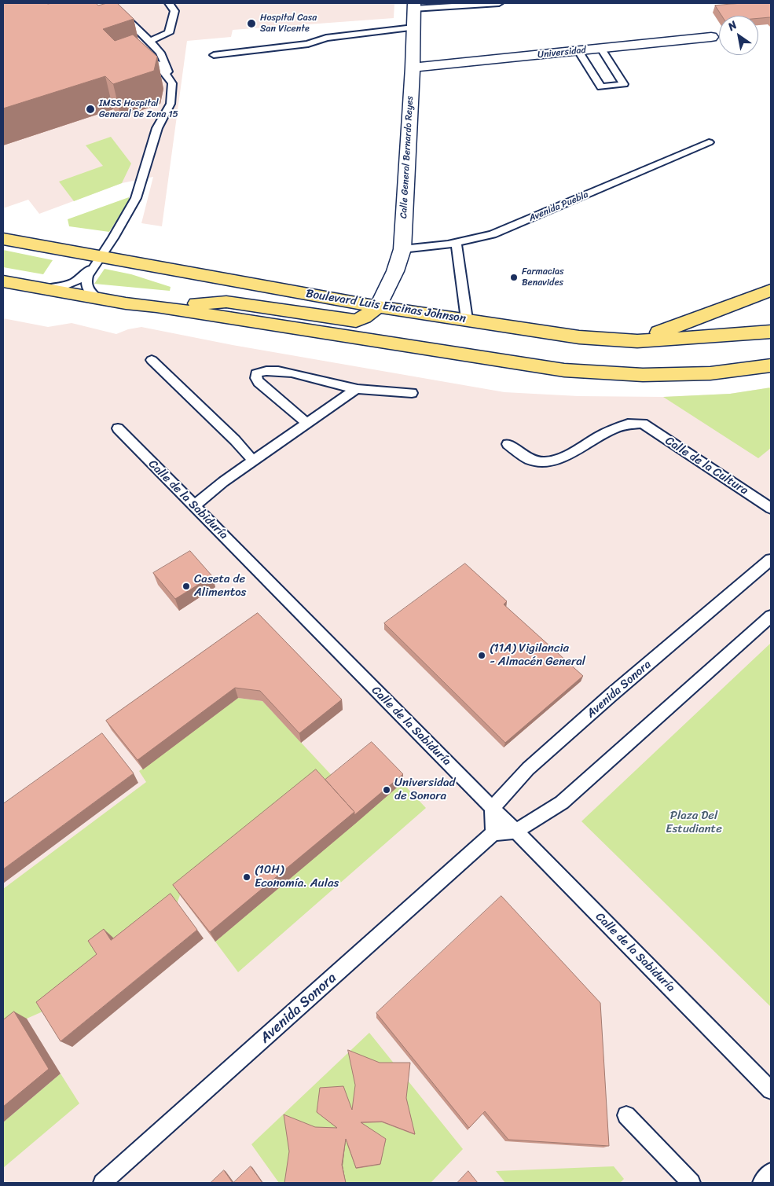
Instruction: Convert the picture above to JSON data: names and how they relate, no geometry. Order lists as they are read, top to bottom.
{
  "streets": {
    "main road": ["Boulevard Luis Encinas Johnson"],
    "street": ["Universidad", "Calle General Bernardo Reyes"],
    "lane": [
      "Avenida Puebla",
      "Calle de la Cultura",
      "Calle de la Sabiduría",
      "Avenida Sonora"
    ]
  },
  "crossings": [
    ["Universidad", "Calle General Bernardo Reyes"],
    ["Calle General Bernardo Reyes", "Avenida Puebla"],
    ["Calle General Bernardo Reyes", "Boulevard Luis Encinas Johnson"],
    ["Calle de la Sabiduría", "Avenida Sonora"]
  ],
  "parks": ["Plaza Del Estudiante"],
  "places": [
    "Hospital Casa San Vicente",
    "IMSS Hospital General De Zona 15",
    "Farmacias Benavides",
    "Caseta de Alimentos",
    "(11A) Vigilancia - Almacén General",
    "Universidad de Sonora",
    "(10H) Economía. Aulas"
  ],
  "north": "top left"
}
